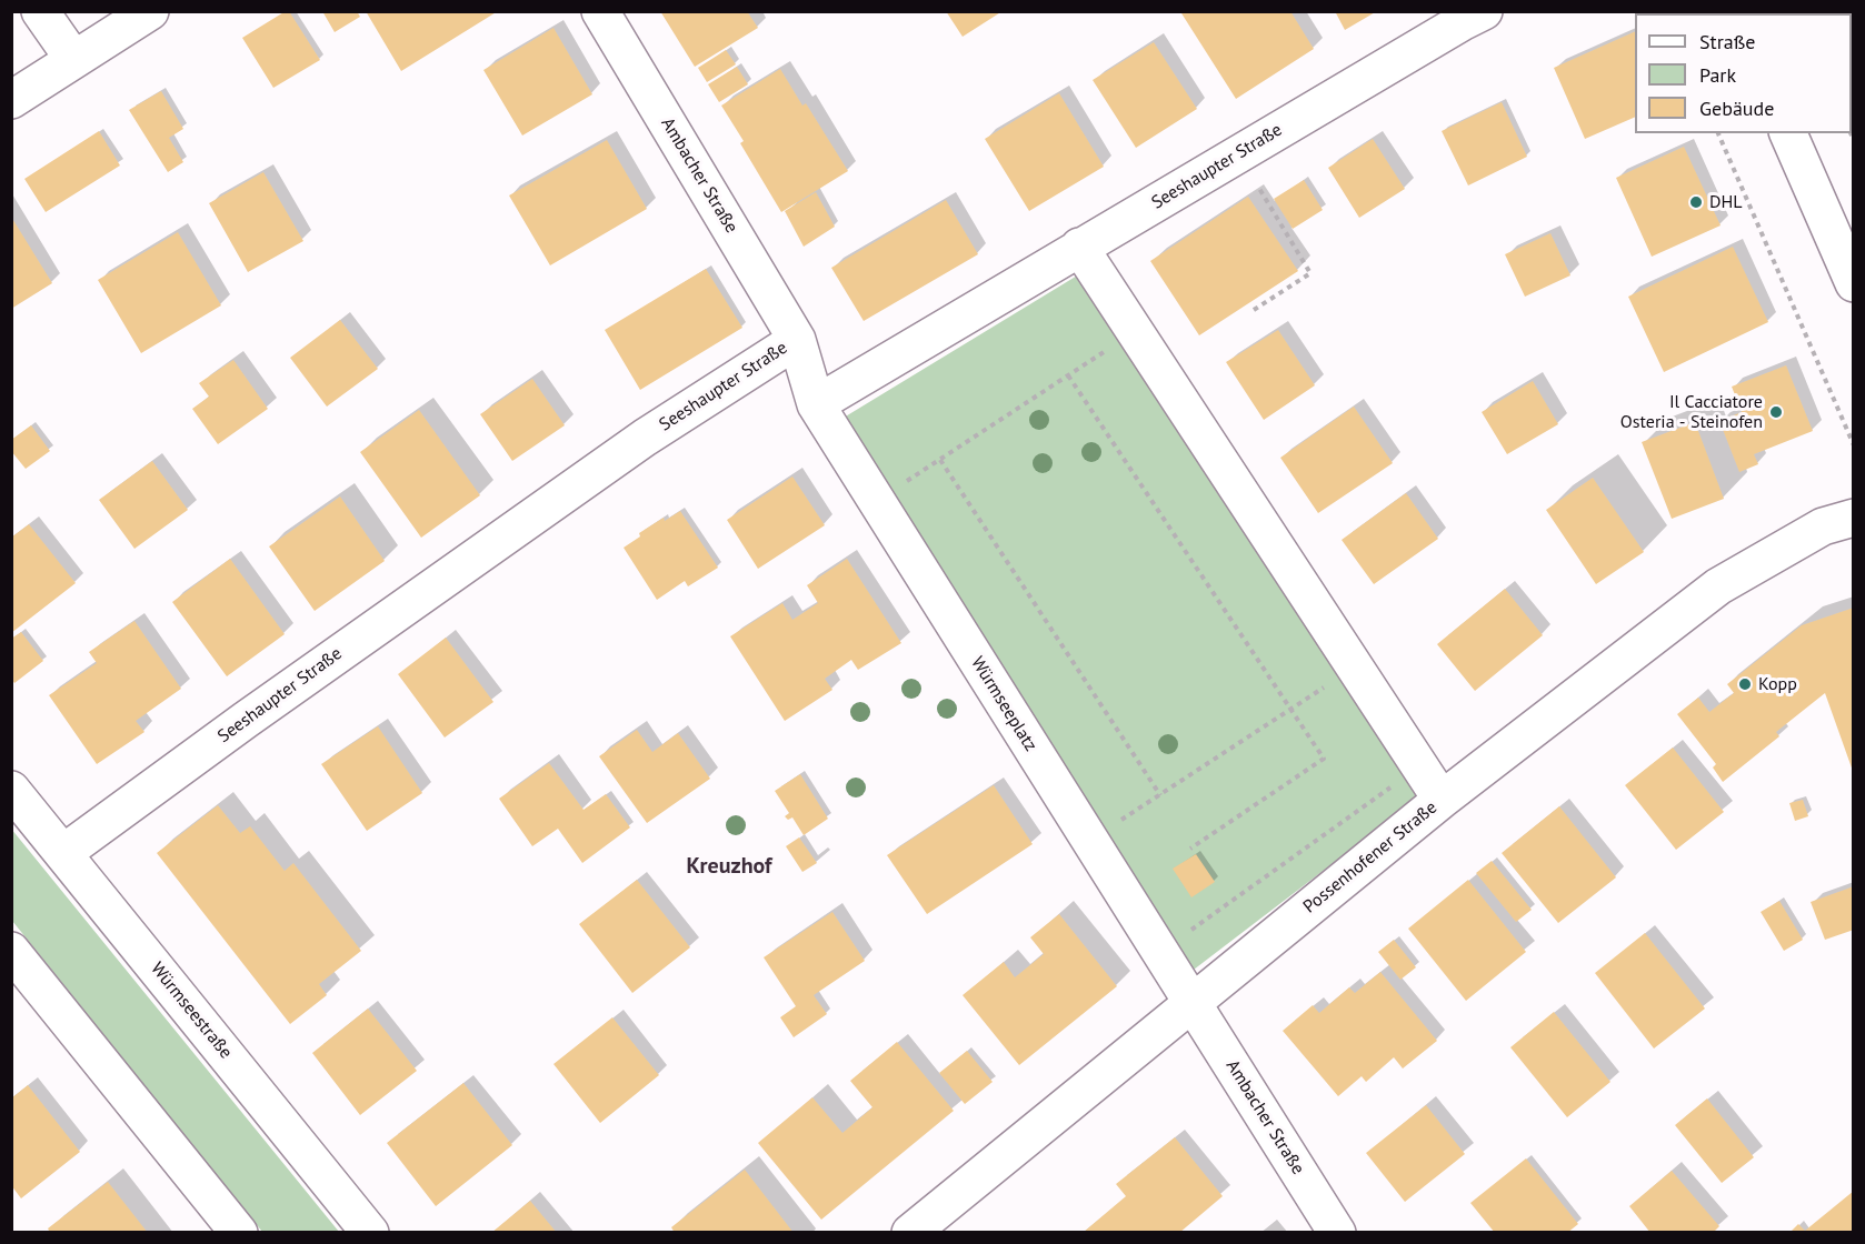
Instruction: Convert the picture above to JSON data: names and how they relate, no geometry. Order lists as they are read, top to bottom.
{
  "streets": {
    "street": [
      "Seeshaupter Straße",
      "Ambacher Straße",
      "Würmseeplatz",
      "Possenhofener Straße",
      "Würmseestraße"
    ]
  },
  "crossings": [
    ["Seeshaupter Straße", "Ambacher Straße"],
    ["Seeshaupter Straße", "Würmseeplatz"],
    ["Seeshaupter Straße", "Würmseestraße"],
    ["Ambacher Straße", "Würmseeplatz"],
    ["Ambacher Straße", "Possenhofener Straße"],
    ["Würmseeplatz", "Possenhofener Straße"]
  ],
  "districts": ["Kreuzhof"],
  "places": ["DHL", "Il Cacciatore Osteria - Steinofen", "Kopp"],
  "legend": ["Straße", "Park", "Gebäude"]
}
